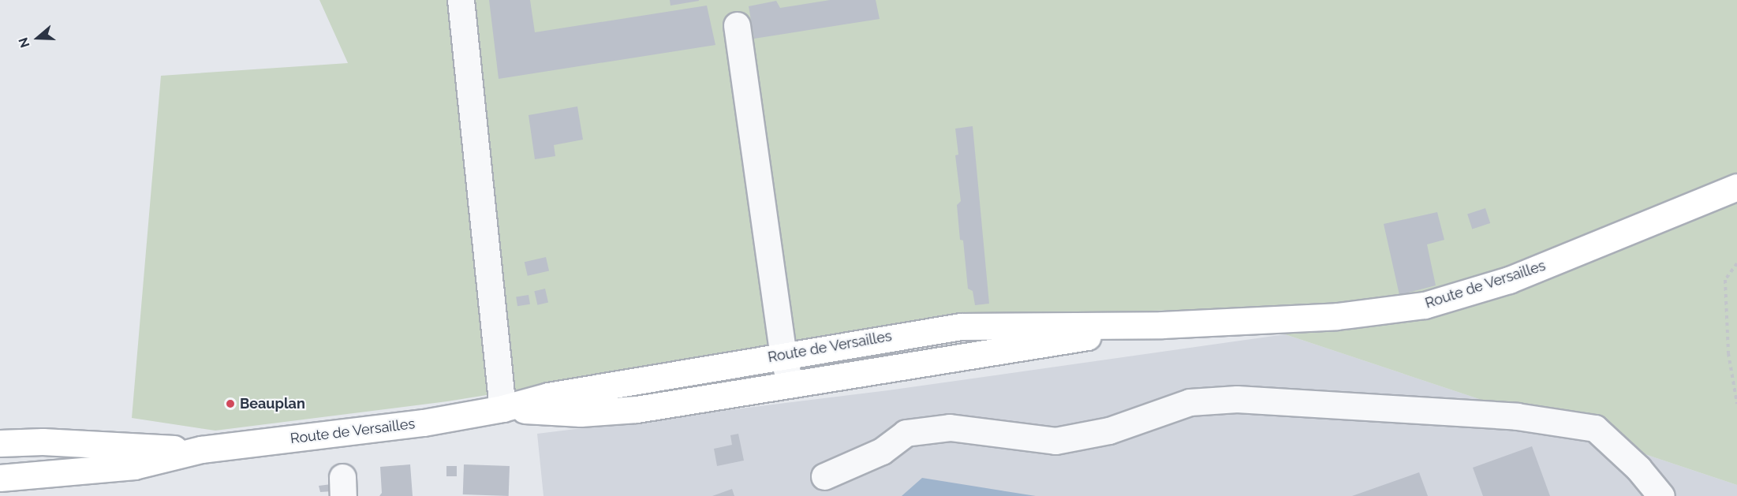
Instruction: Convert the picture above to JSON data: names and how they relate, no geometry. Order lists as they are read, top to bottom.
{
  "streets": {
    "main road": ["Route de Versailles"]
  },
  "places": ["Beauplan"],
  "north": "left"
}
